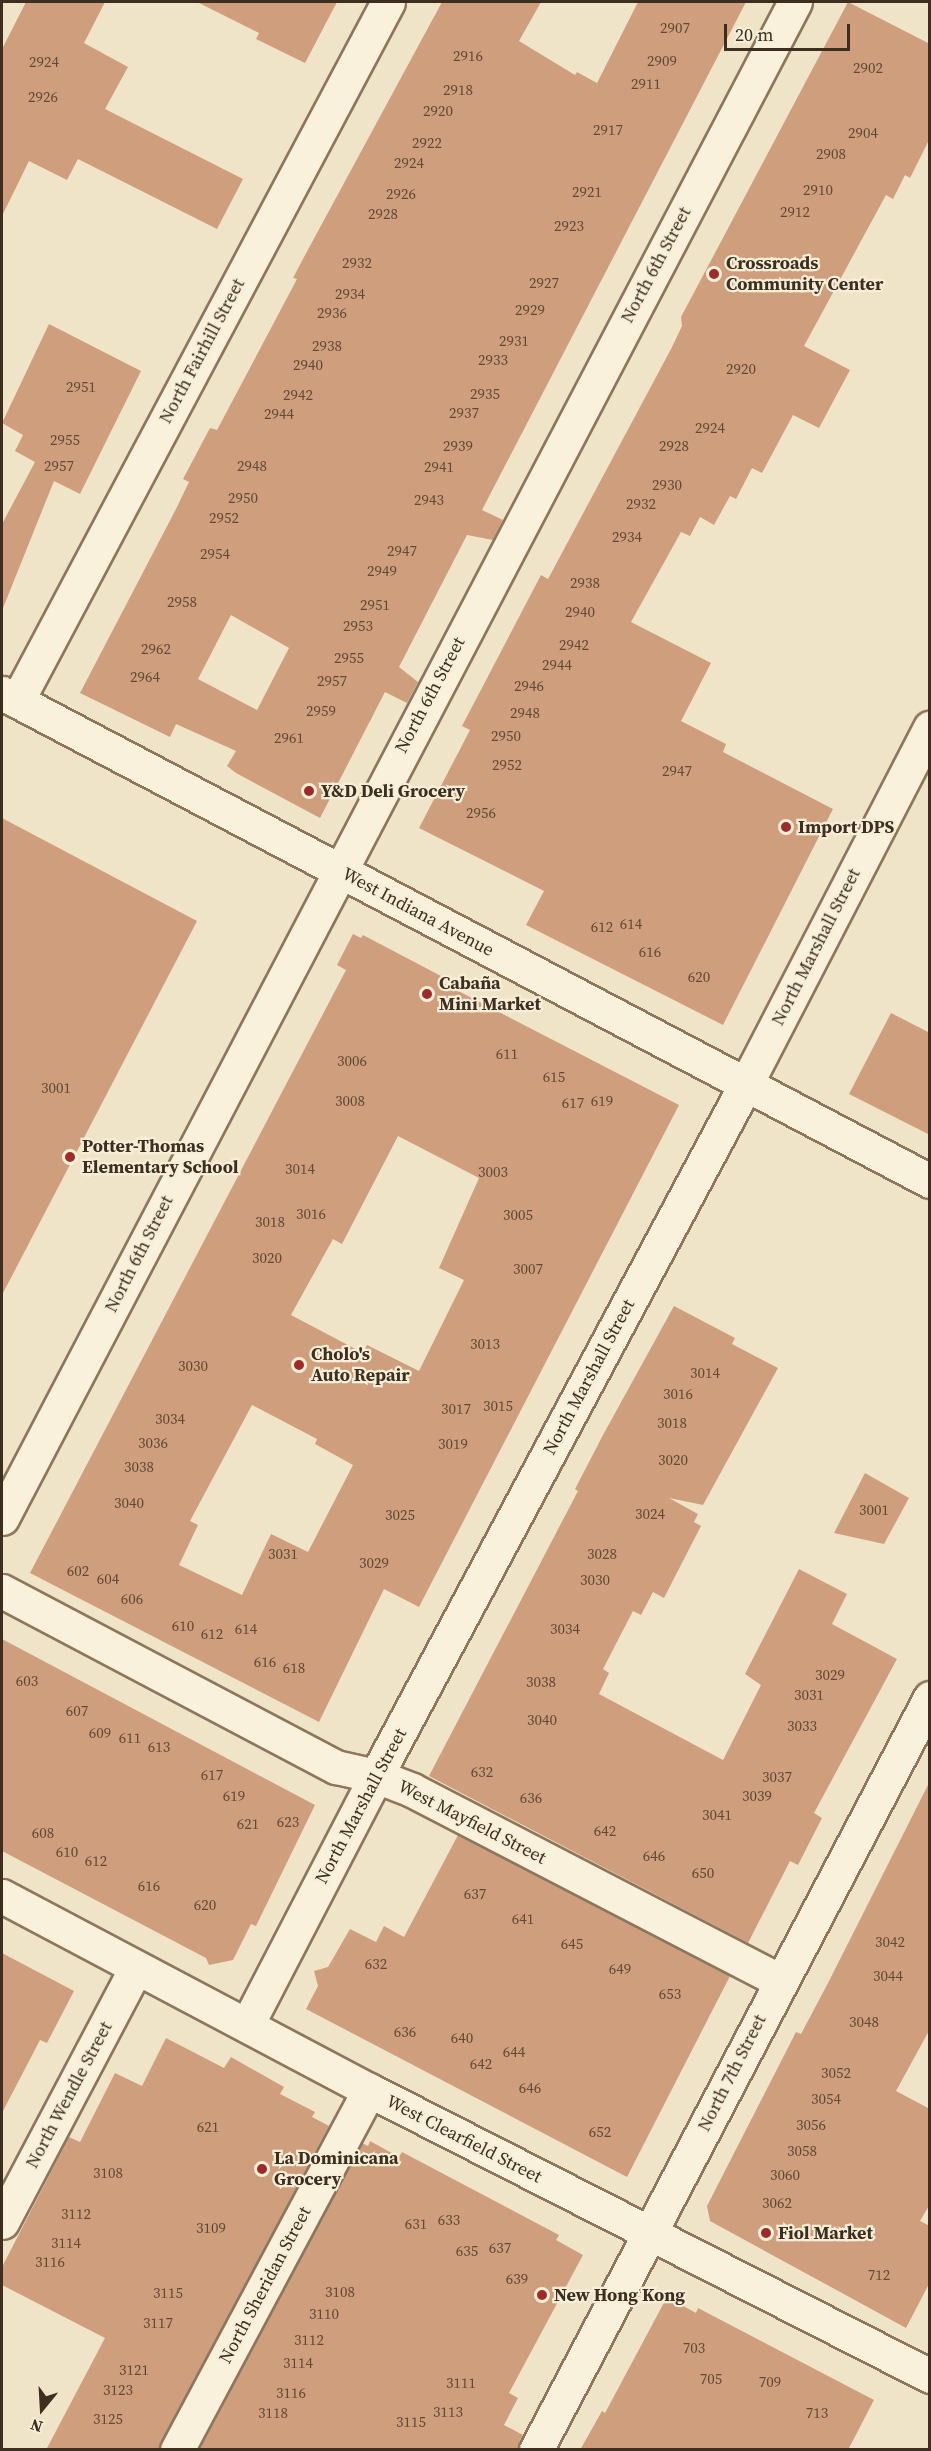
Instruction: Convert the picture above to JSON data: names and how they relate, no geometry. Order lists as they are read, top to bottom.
{
  "streets": {
    "street": [
      "North 6th Street",
      "North Fairhill Street",
      "West Indiana Avenue",
      "North Marshall Street",
      "West Mayfield Street",
      "North 7th Street",
      "North Wendle Street",
      "West Clearfield Street",
      "North Sheridan Street"
    ]
  },
  "crossings": [
    ["North 6th Street", "West Indiana Avenue"],
    ["North Fairhill Street", "West Indiana Avenue"],
    ["West Indiana Avenue", "North Marshall Street"],
    ["North Marshall Street", "West Mayfield Street"],
    ["North Marshall Street", "West Clearfield Street"],
    ["West Mayfield Street", "North 7th Street"],
    ["North 7th Street", "West Clearfield Street"],
    ["North Wendle Street", "West Clearfield Street"],
    ["West Clearfield Street", "North Sheridan Street"]
  ],
  "places": [
    "Crossroads Community Center",
    "Y&D Deli Grocery",
    "Import DPS",
    "Cabaña Mini Market",
    "Potter-Thomas Elementary School",
    "Cholo's Auto Repair",
    "La Dominicana Grocery",
    "Fiol Market",
    "New Hong Kong"
  ],
  "house_numbers": [
    "2907",
    "2916",
    "2909",
    "2924",
    "2902",
    "2911",
    "2918",
    "2926",
    "2920",
    "2917",
    "2904",
    "2922",
    "2908",
    "2924",
    "2910",
    "2921",
    "2926",
    "2912",
    "2928",
    "2923",
    "2932",
    "2927",
    "2934",
    "2929",
    "2936",
    "2931",
    "2938",
    "2933",
    "2940",
    "2920",
    "2951",
    "2935",
    "2942",
    "2937",
    "2944",
    "2924",
    "2955",
    "2939",
    "2928",
    "2957",
    "2948",
    "2941",
    "2930",
    "2950",
    "2943",
    "2932",
    "2952",
    "2934",
    "2947",
    "2954",
    "2949",
    "2938",
    "2958",
    "2951",
    "2940",
    "2953",
    "2942",
    "2962",
    "2955",
    "2944",
    "2964",
    "2957",
    "2946",
    "2959",
    "2948",
    "2950",
    "2961",
    "2952",
    "2947",
    "2956",
    "614",
    "612",
    "616",
    "620",
    "611",
    "3006",
    "615",
    "3001",
    "3008",
    "619",
    "617",
    "3014",
    "3003",
    "3016",
    "3005",
    "3018",
    "3020",
    "3007",
    "3013",
    "3030",
    "3014",
    "3016",
    "3015",
    "3017",
    "3034",
    "3018",
    "3036",
    "3019",
    "3020",
    "3038",
    "3040",
    "3001",
    "3024",
    "3025",
    "3031",
    "3028",
    "3029",
    "602",
    "604",
    "3030",
    "606",
    "610",
    "614",
    "3034",
    "612",
    "616",
    "618",
    "3029",
    "603",
    "3038",
    "3031",
    "607",
    "3040",
    "3033",
    "609",
    "611",
    "613",
    "632",
    "617",
    "3037",
    "619",
    "3039",
    "636",
    "3041",
    "623",
    "621",
    "642",
    "608",
    "610",
    "646",
    "612",
    "650",
    "616",
    "637",
    "620",
    "641",
    "3042",
    "645",
    "632",
    "649",
    "3044",
    "653",
    "3048",
    "636",
    "640",
    "644",
    "642",
    "3052",
    "646",
    "3054",
    "3056",
    "621",
    "652",
    "3058",
    "3108",
    "3060",
    "3062",
    "3112",
    "633",
    "631",
    "3109",
    "3114",
    "637",
    "635",
    "3116",
    "712",
    "639",
    "3108",
    "3115",
    "3110",
    "3117",
    "3112",
    "703",
    "3114",
    "3121",
    "705",
    "709",
    "3111",
    "3123",
    "3116",
    "3113",
    "3118",
    "713",
    "3125",
    "3115"
  ],
  "scale_bar": "20 m",
  "north": "bottom"
}
